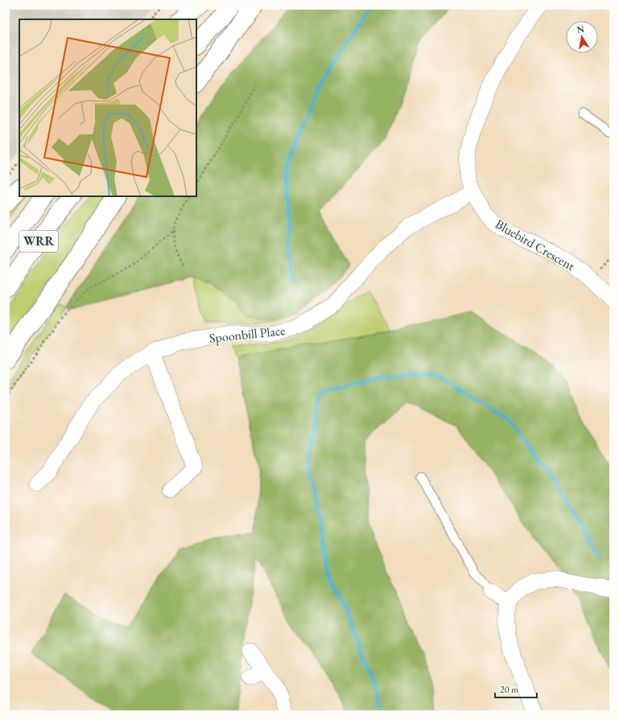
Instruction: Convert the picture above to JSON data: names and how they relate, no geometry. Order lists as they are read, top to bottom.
{
  "streets": {
    "highway": ["WRR"],
    "street": ["Bluebird Crescent", "Spoonbill Place"]
  },
  "crossings": [
    ["Bluebird Crescent", "Spoonbill Place"]
  ],
  "scale_bar": "20 m",
  "north": "top"
}
